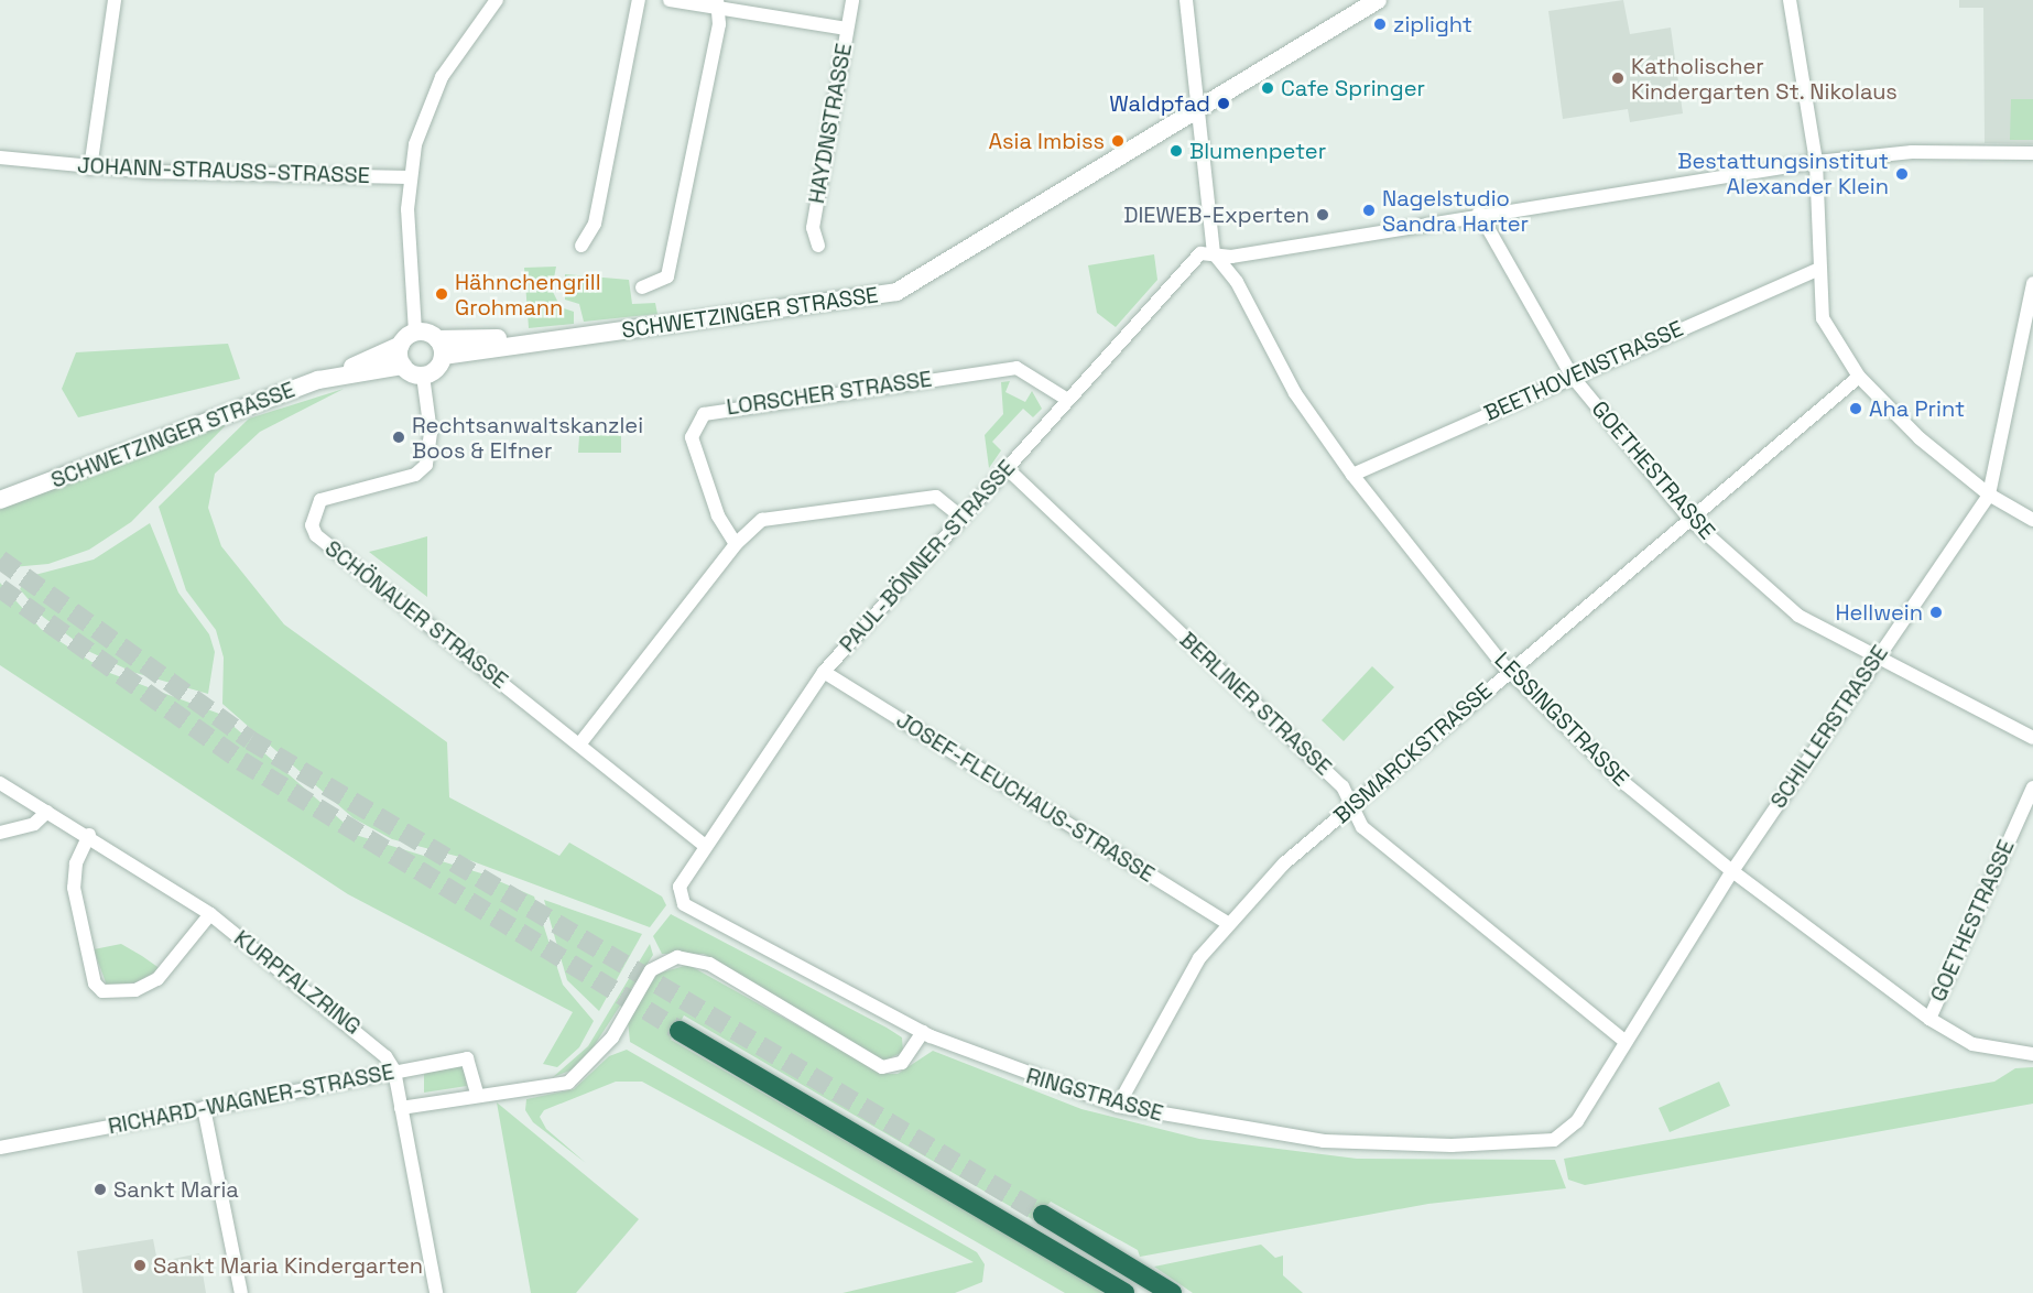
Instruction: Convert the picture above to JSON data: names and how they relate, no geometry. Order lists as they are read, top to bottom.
{
  "streets": {
    "street": [
      "HAYDNSTRASSE",
      "JOHANN-STRAUSS-STRASSE",
      "SCHWETZINGER STRASSE",
      "BEETHOVENSTRASSE",
      "LORSCHER STRASSE",
      "GOETHESTRASSE",
      "PAUL-BÖNNER-STRASSE",
      "SCHÖNAUER STRASSE",
      "BERLINER STRASSE",
      "LESSINGSTRASSE",
      "SCHILLERSTRASSE",
      "BISMARCKSTRASSE",
      "JOSEF-FLEUCHAUS-STRASSE",
      "KURPFALZRING",
      "RINGSTRASSE",
      "RICHARD-WAGNER-STRASSE"
    ]
  },
  "crossings": [
    ["BEETHOVENSTRASSE", "GOETHESTRASSE"],
    ["BEETHOVENSTRASSE", "LESSINGSTRASSE"],
    ["LORSCHER STRASSE", "PAUL-BÖNNER-STRASSE"],
    ["GOETHESTRASSE", "LESSINGSTRASSE"],
    ["GOETHESTRASSE", "SCHILLERSTRASSE"],
    ["GOETHESTRASSE", "BISMARCKSTRASSE"],
    ["PAUL-BÖNNER-STRASSE", "SCHÖNAUER STRASSE"],
    ["PAUL-BÖNNER-STRASSE", "BERLINER STRASSE"],
    ["PAUL-BÖNNER-STRASSE", "LESSINGSTRASSE"],
    ["PAUL-BÖNNER-STRASSE", "JOSEF-FLEUCHAUS-STRASSE"],
    ["PAUL-BÖNNER-STRASSE", "RINGSTRASSE"],
    ["BERLINER STRASSE", "SCHILLERSTRASSE"],
    ["BERLINER STRASSE", "BISMARCKSTRASSE"],
    ["LESSINGSTRASSE", "SCHILLERSTRASSE"],
    ["LESSINGSTRASSE", "BISMARCKSTRASSE"],
    ["SCHILLERSTRASSE", "RINGSTRASSE"],
    ["BISMARCKSTRASSE", "JOSEF-FLEUCHAUS-STRASSE"],
    ["BISMARCKSTRASSE", "RINGSTRASSE"],
    ["KURPFALZRING", "RICHARD-WAGNER-STRASSE"]
  ],
  "places": [
    "ziplight",
    "Katholischer Kindergarten St. Nikolaus",
    "Cafe Springer",
    "Waldpfad",
    "Asia Imbiss",
    "Blumenpeter",
    "Bestattungsinstitut Alexander Klein",
    "Nagelstudio Sandra Harter",
    "DIEWEB-Experten",
    "Hähnchengrill Grohmann",
    "Aha Print",
    "Rechtsanwaltskanzlei Boos & Elfner",
    "Hellwein",
    "Sankt Maria",
    "Sankt Maria Kindergarten"
  ]
}
